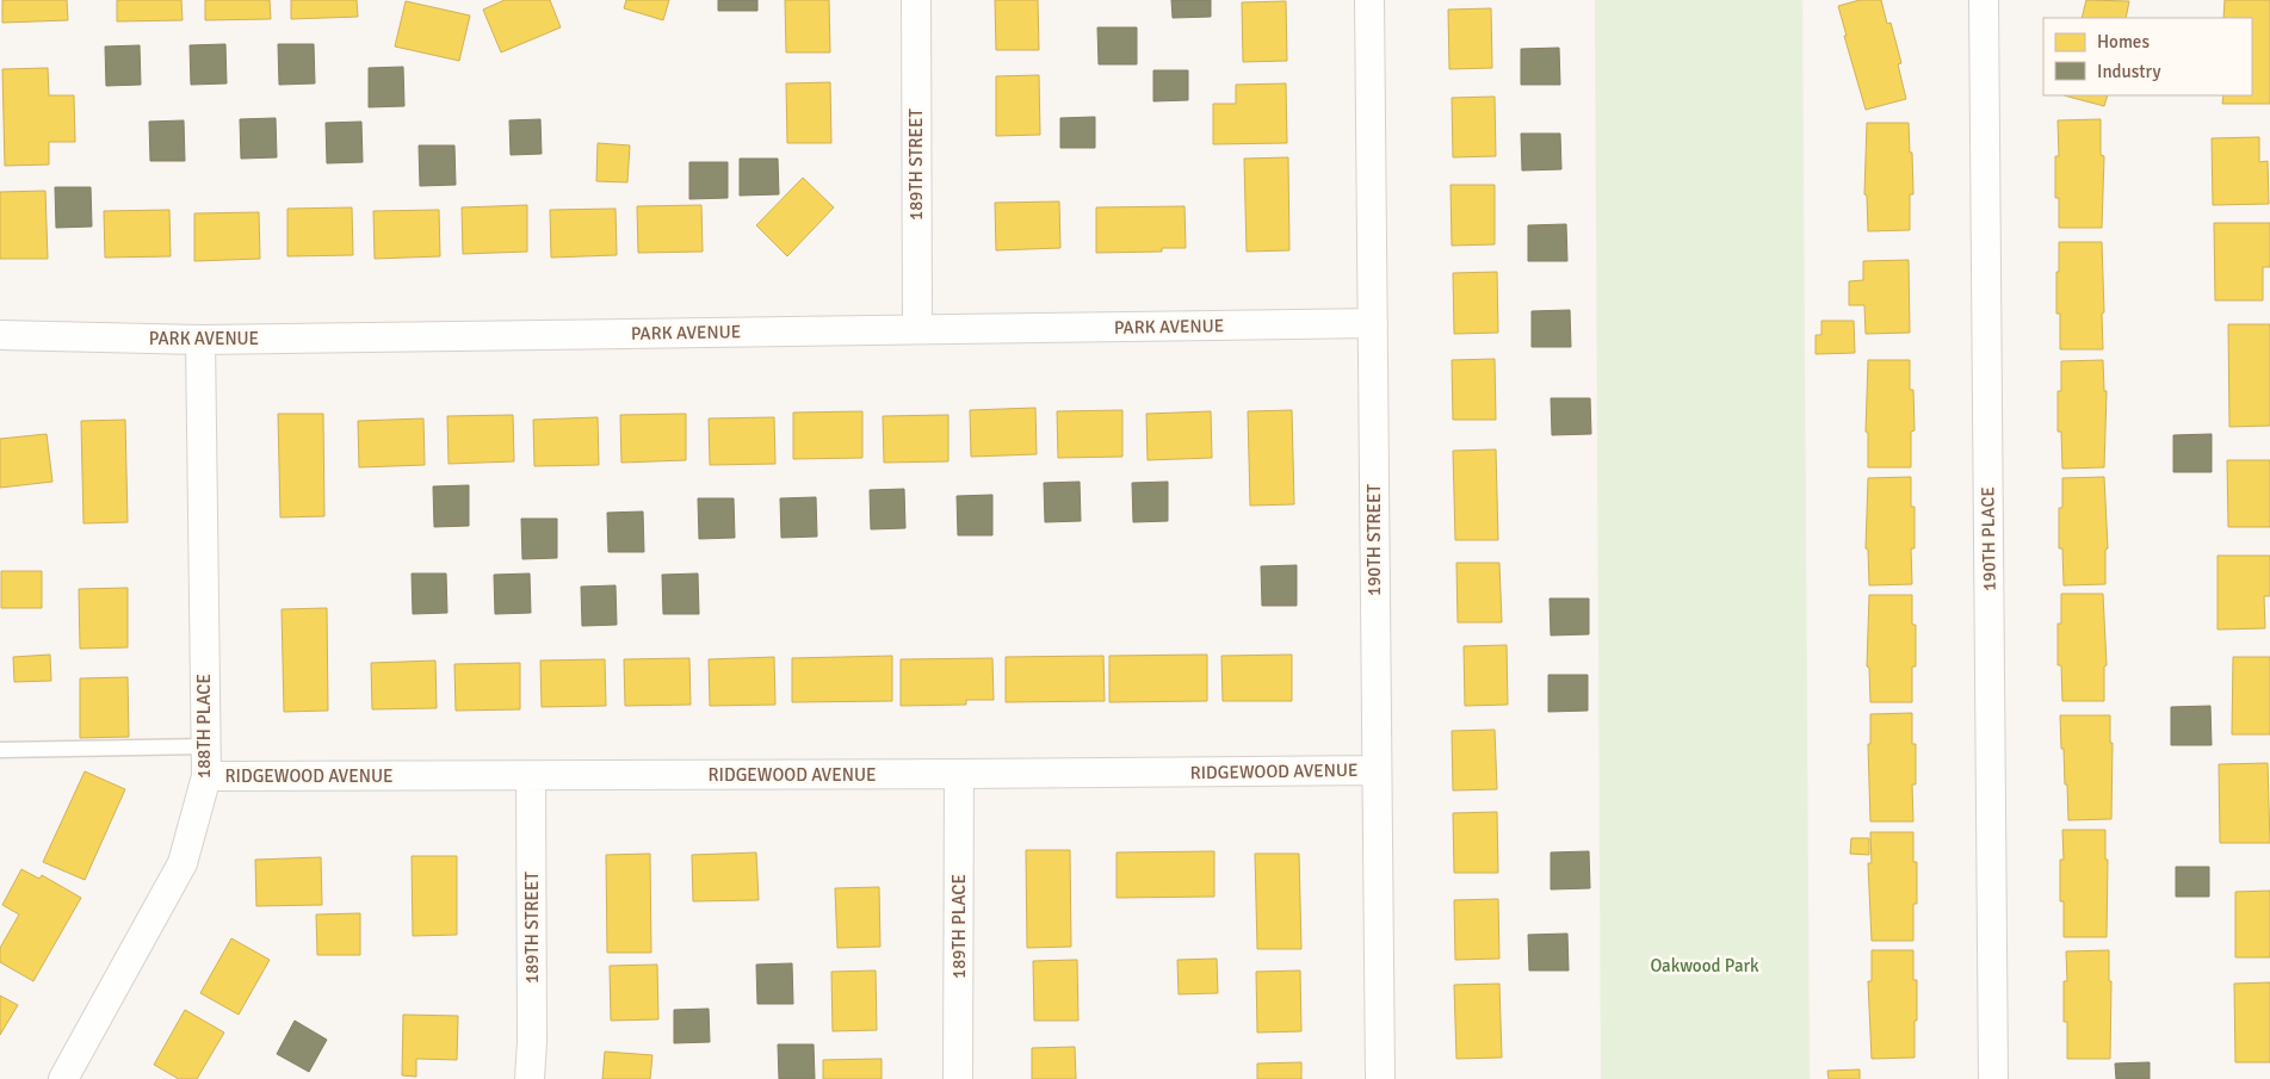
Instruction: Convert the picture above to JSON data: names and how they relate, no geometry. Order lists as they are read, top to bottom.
{
  "streets": {
    "street": [
      "189TH STREET",
      "PARK AVENUE",
      "190TH PLACE",
      "190TH STREET",
      "188TH PLACE",
      "RIDGEWOOD AVENUE",
      "189TH PLACE"
    ]
  },
  "crossings": [
    ["189TH STREET", "PARK AVENUE"],
    ["189TH STREET", "RIDGEWOOD AVENUE"],
    ["PARK AVENUE", "190TH STREET"],
    ["PARK AVENUE", "188TH PLACE"],
    ["190TH STREET", "RIDGEWOOD AVENUE"],
    ["188TH PLACE", "RIDGEWOOD AVENUE"],
    ["RIDGEWOOD AVENUE", "189TH PLACE"]
  ],
  "parks": ["Oakwood Park"],
  "legend": ["Homes", "Industry"]
}
